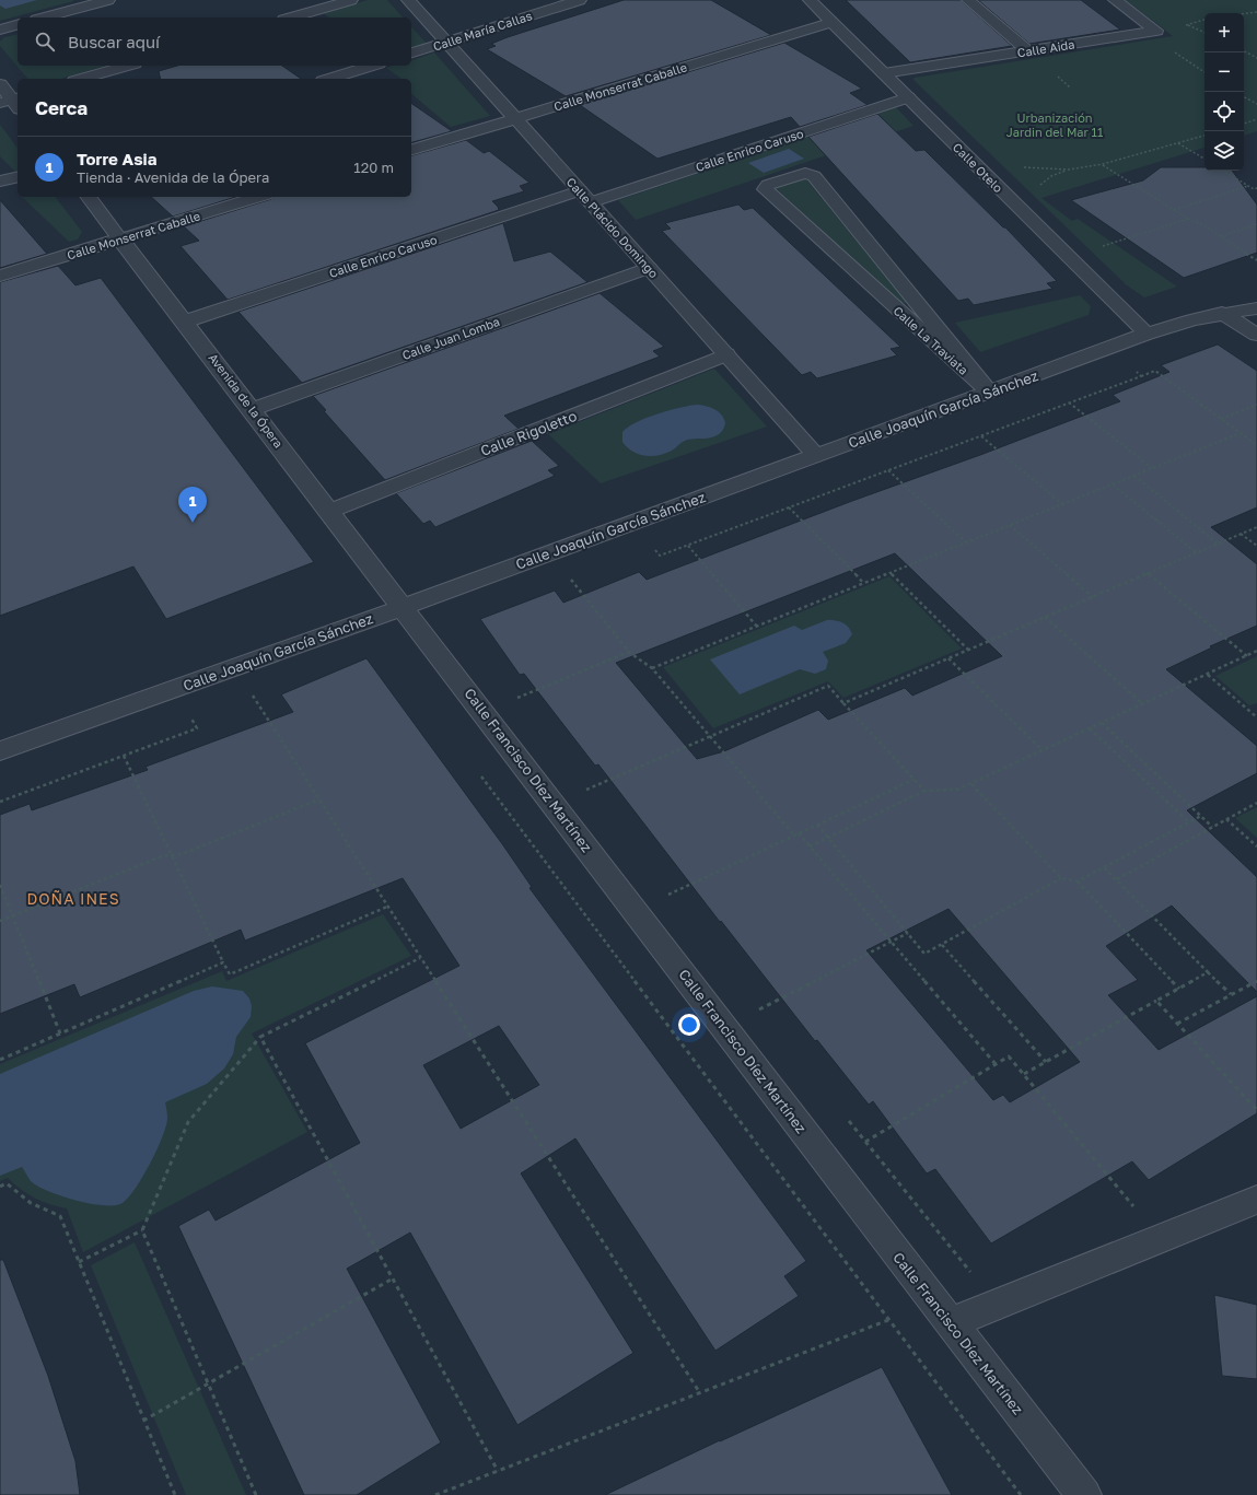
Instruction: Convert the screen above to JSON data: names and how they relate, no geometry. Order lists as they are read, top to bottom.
{
  "streets": {
    "street": [
      "Calle María Callas",
      "Calle Aida",
      "Calle Monserrat Caballe",
      "Calle Enrico Caruso",
      "Calle Otelo",
      "Calle Plácido Domingo",
      "Calle Juan Lomba",
      "Calle La Traviata",
      "Avenida de la Ópera",
      "Calle Joaquín García Sánchez",
      "Calle Rigoletto",
      "Calle Francisco Díez Martínez"
    ]
  },
  "crossings": [
    ["Calle María Callas", "Calle Plácido Domingo"],
    ["Calle Aida", "Calle Otelo"],
    ["Calle Monserrat Caballe", "Calle Otelo"],
    ["Calle Monserrat Caballe", "Calle Plácido Domingo"],
    ["Calle Monserrat Caballe", "Avenida de la Ópera"],
    ["Calle Enrico Caruso", "Calle Otelo"],
    ["Calle Enrico Caruso", "Calle Plácido Domingo"],
    ["Calle Enrico Caruso", "Avenida de la Ópera"],
    ["Calle Otelo", "Calle Joaquín García Sánchez"],
    ["Calle Plácido Domingo", "Calle Juan Lomba"],
    ["Calle Plácido Domingo", "Calle Joaquín García Sánchez"],
    ["Calle Plácido Domingo", "Calle Rigoletto"],
    ["Calle Juan Lomba", "Avenida de la Ópera"],
    ["Calle La Traviata", "Calle Joaquín García Sánchez"],
    ["Avenida de la Ópera", "Calle Joaquín García Sánchez"],
    ["Avenida de la Ópera", "Calle Rigoletto"],
    ["Avenida de la Ópera", "Calle Francisco Díez Martínez"],
    ["Calle Joaquín García Sánchez", "Calle Francisco Díez Martínez"]
  ],
  "districts": ["DOÑA INES"],
  "parks": ["Urbanización Jardin del Mar 11"],
  "page": {
    "map_buttons": ["+", "−"],
    "search": "Buscar aquí",
    "heading": "Cerca",
    "list": [
      {
        "mark": "1",
        "name": "Torre Asia",
        "note": "Tienda · Avenida de la Ópera",
        "value": "120 m"
      }
    ],
    "pins": "1"
  }
}
